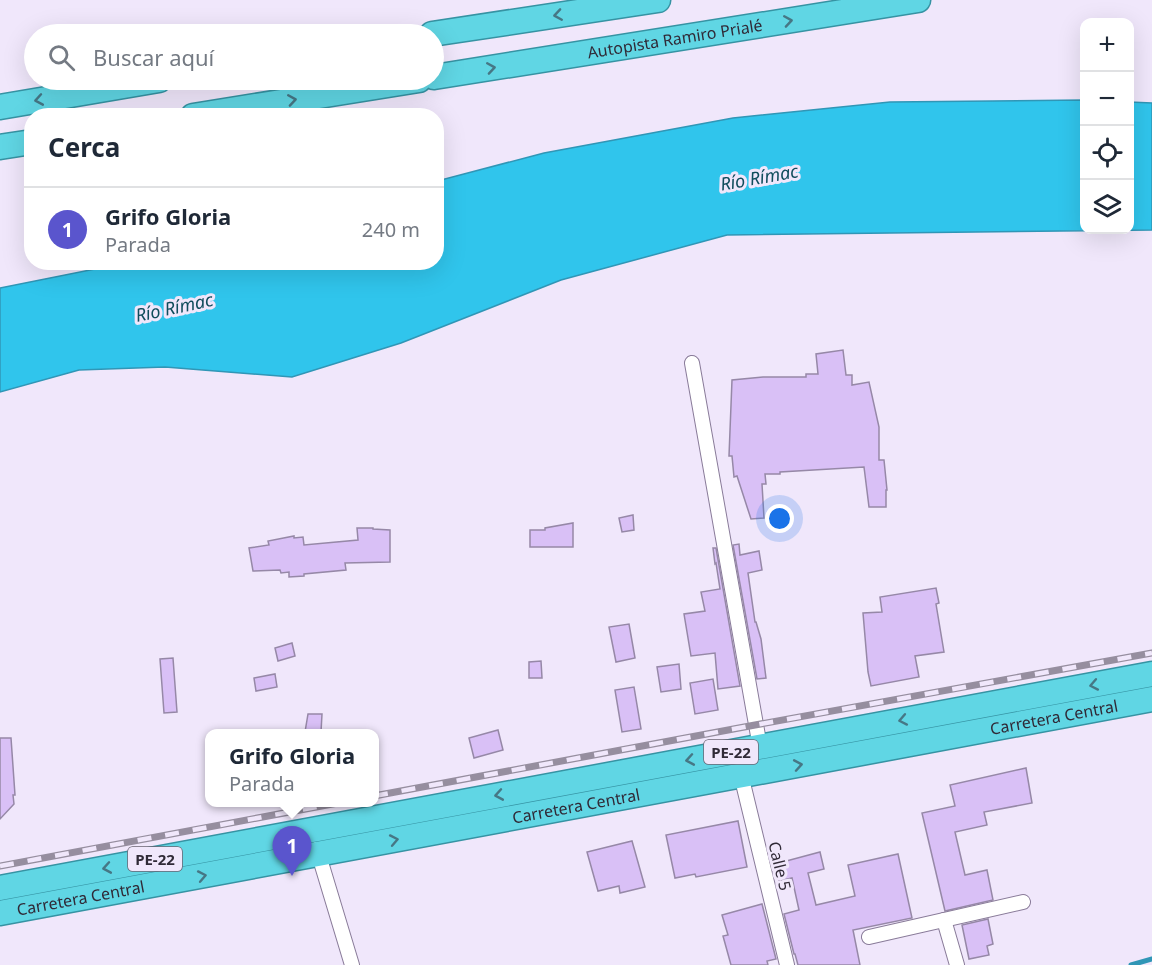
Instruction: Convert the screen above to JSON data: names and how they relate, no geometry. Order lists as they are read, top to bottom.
{
  "streets": {
    "highway": ["Autopista Ramiro Prialé", "Carretera Central", "PE-22"],
    "street": ["Calle 5"]
  },
  "crossings": [
    ["Carretera Central", "Calle 5"]
  ],
  "water": ["Río Rímac"],
  "page": {
    "map_buttons": ["+", "−"],
    "search": "Buscar aquí",
    "heading": "Cerca",
    "list": [
      {
        "mark": "1",
        "name": "Grifo Gloria",
        "note": "Parada",
        "value": "240 m"
      }
    ],
    "popup": ["Grifo Gloria", "Parada"],
    "pins": "1"
  }
}
